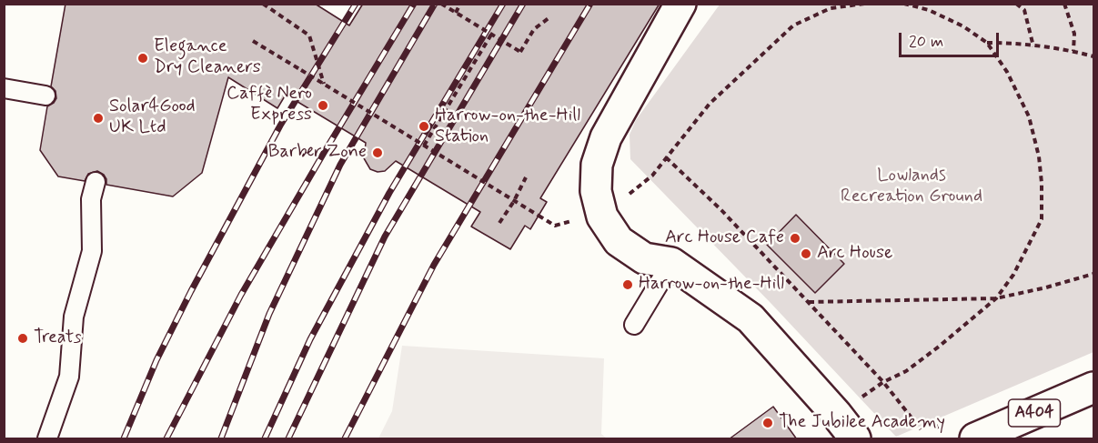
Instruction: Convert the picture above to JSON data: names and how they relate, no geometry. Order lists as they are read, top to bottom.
{
  "streets": {
    "street": ["A404"]
  },
  "parks": ["Lowlands Recreation Ground"],
  "places": [
    "Elegance Dry Cleaners",
    "Caffè Nero Express",
    "Solar4Good UK Ltd",
    "Harrow-on-the-Hill Station",
    "Barber Zone",
    "Arc House Cafe",
    "Arc House",
    "Harrow-on-the-Hill",
    "Treats",
    "The Jubilee Academy"
  ],
  "scale_bar": "20 m"
}
